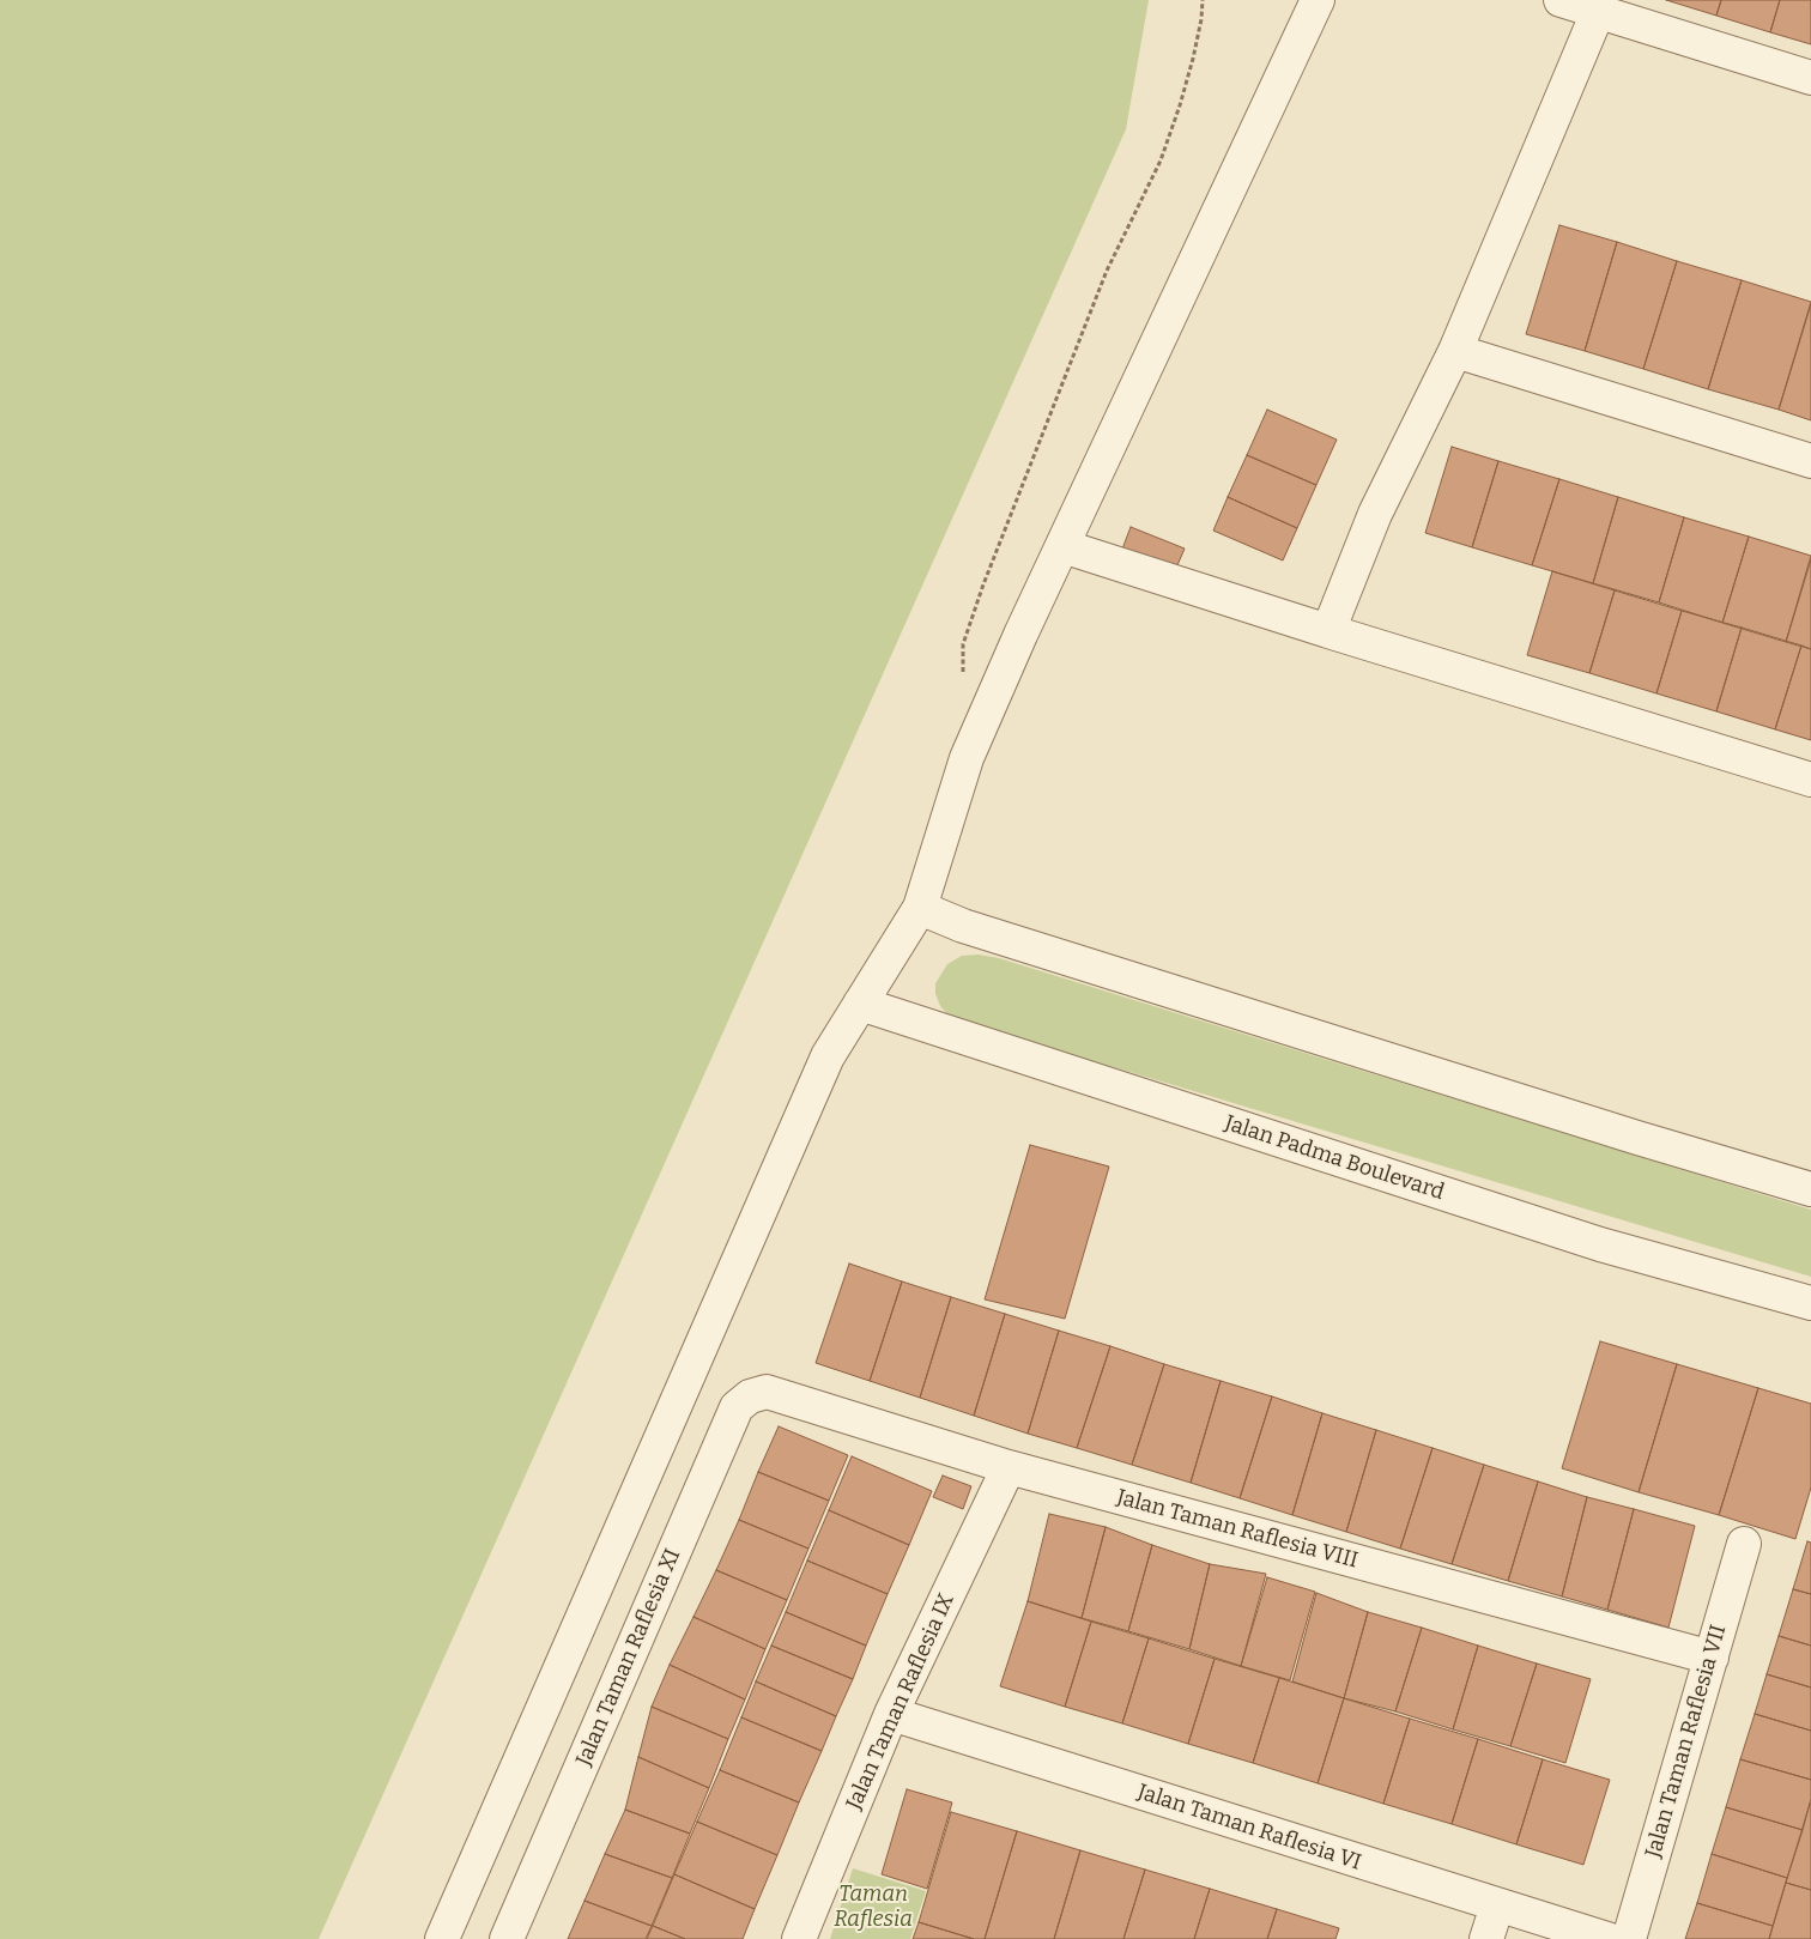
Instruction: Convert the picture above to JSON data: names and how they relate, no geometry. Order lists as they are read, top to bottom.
{
  "streets": {
    "street": [
      "Jalan Padma Boulevard",
      "Jalan Taman Raflesia VIII",
      "Jalan Taman Raflesia XI",
      "Jalan Taman Raflesia IX",
      "Jalan Taman Raflesia VII",
      "Jalan Taman Raflesia VI"
    ]
  },
  "crossings": [
    ["Jalan Taman Raflesia VIII", "Jalan Taman Raflesia XI"],
    ["Jalan Taman Raflesia VIII", "Jalan Taman Raflesia IX"],
    ["Jalan Taman Raflesia VIII", "Jalan Taman Raflesia VII"],
    ["Jalan Taman Raflesia IX", "Jalan Taman Raflesia VI"]
  ],
  "parks": ["Taman Raflesia"]
}
